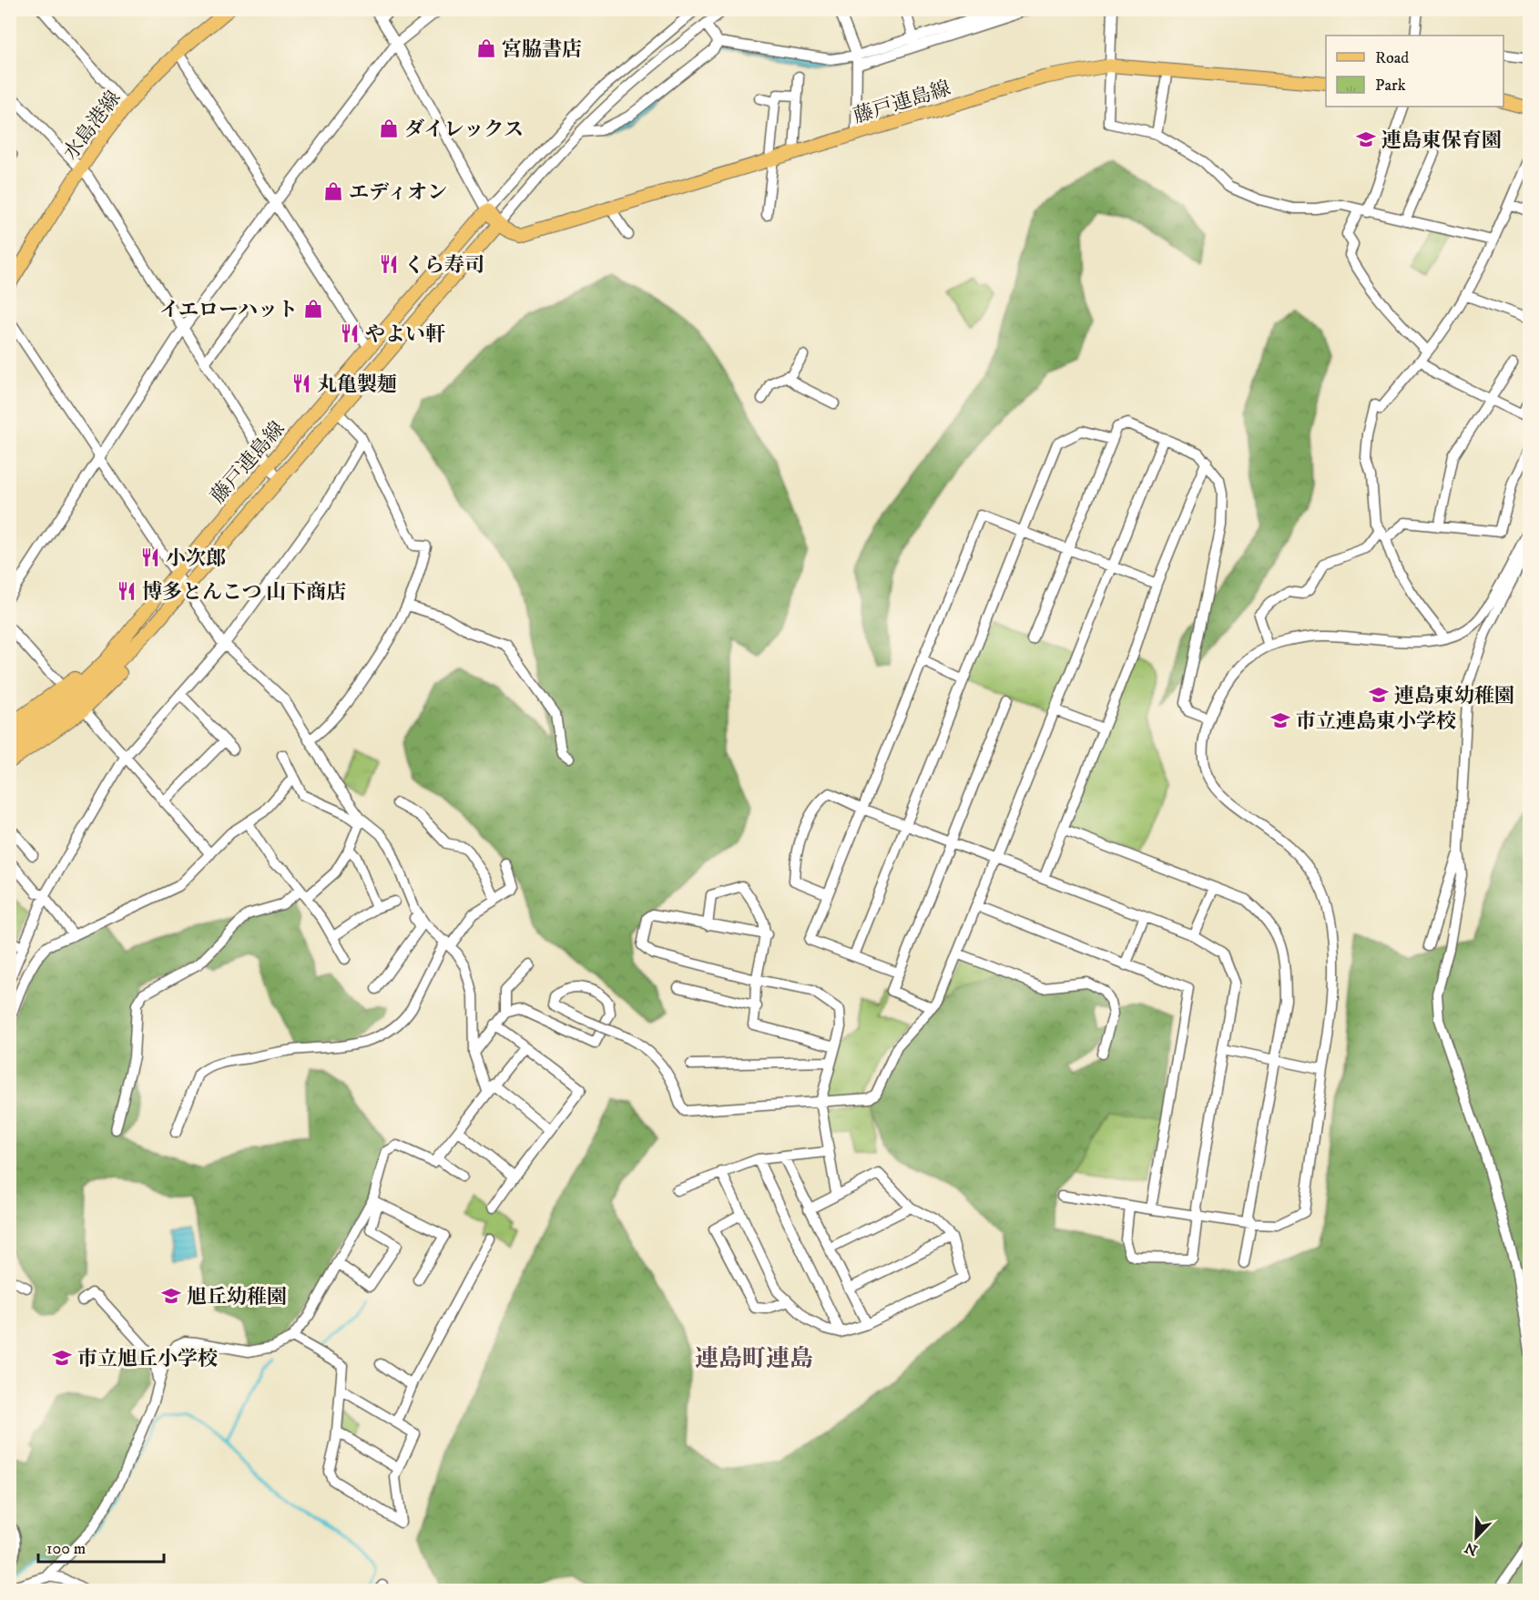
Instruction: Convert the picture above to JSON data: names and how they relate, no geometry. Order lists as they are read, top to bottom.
{
  "streets": {
    "main road": ["藤戸連島線", "水島港線"]
  },
  "districts": ["連島町連島"],
  "places": {
    "shop": [
      "宮脇書店",
      "ダイレックス",
      "エディオン",
      "イエローハット"
    ],
    "school or university": [
      "連島東保育園",
      "連島東幼稚園",
      "市立連島東小学校",
      "旭丘幼稚園",
      "市立旭丘小学校"
    ],
    "restaurant": [
      "くら寿司",
      "やよい軒",
      "丸亀製麺",
      "小次郎",
      "博多とんこつ 山下商店"
    ]
  },
  "legend": ["Road", "Park"],
  "scale_bar": "100 m",
  "north": "bottom left"
}
